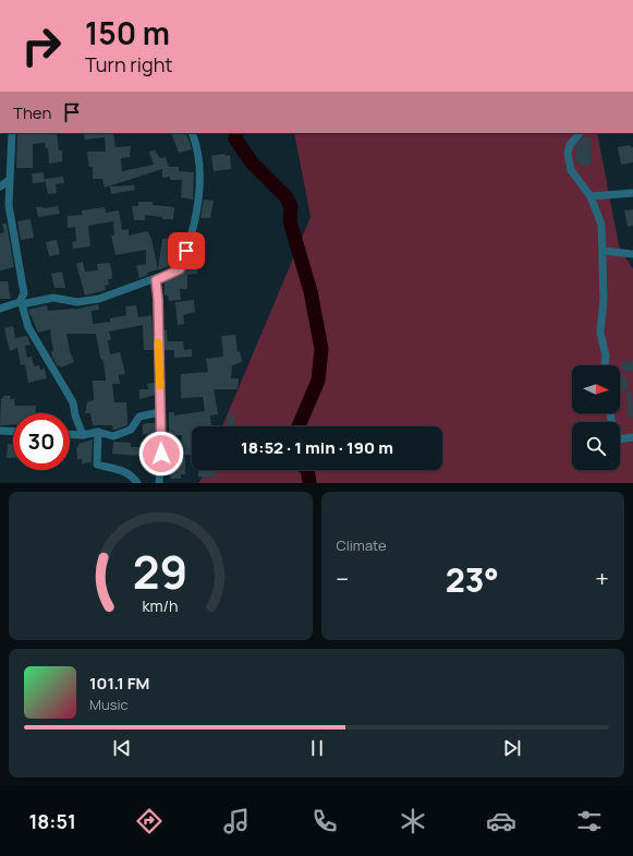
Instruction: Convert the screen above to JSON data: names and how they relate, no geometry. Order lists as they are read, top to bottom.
{
  "north": "right",
  "page": {
    "turn": ["150 m", "Turn right"],
    "then": "Then",
    "limit": "30",
    "trip": "18:52 · 1 min · 190 m",
    "tile": "Climate",
    "heat": ["−", "23°", "+"],
    "song": ["101.1 FM", "Music"],
    "tabs": "18:51",
    "gauge": ["29", "km/h"]
  }
}
